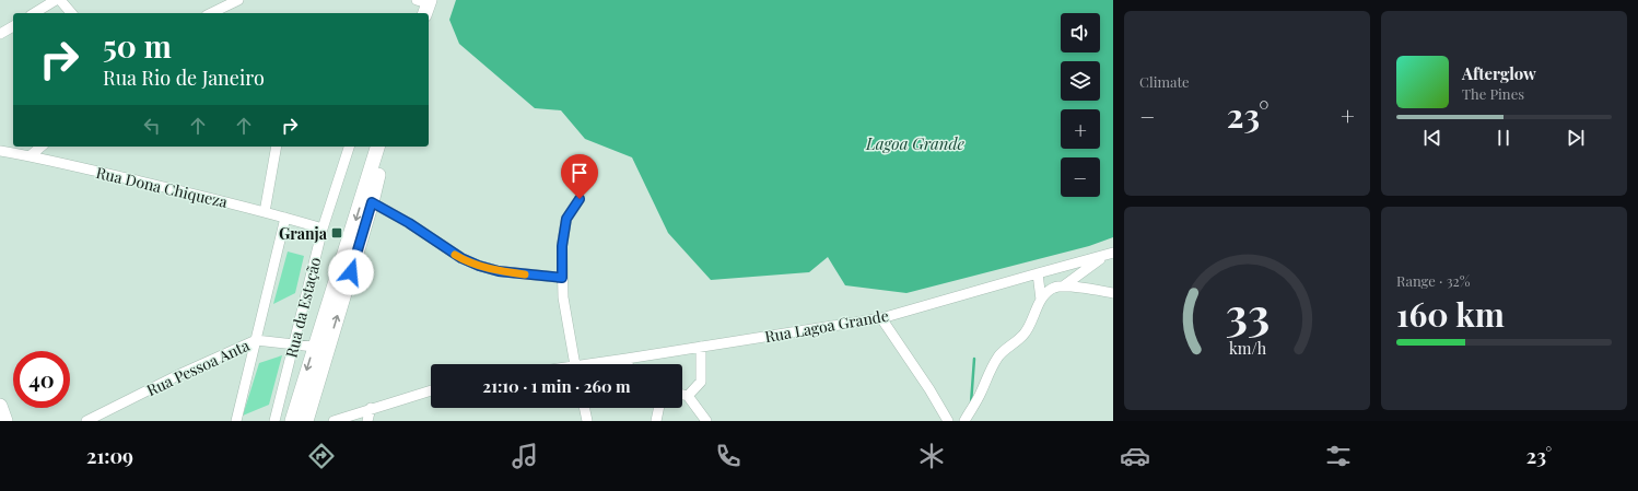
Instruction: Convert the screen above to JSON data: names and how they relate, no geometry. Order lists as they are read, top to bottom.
{
  "streets": {
    "street": [
      "Rua Dona Chiqueza",
      "Rua da Estação",
      "Rua Lagoa Grande",
      "Rua Pessoa Anta"
    ]
  },
  "crossings": [
    ["Rua Dona Chiqueza", "Rua da Estação"],
    ["Rua da Estação", "Rua Pessoa Anta"]
  ],
  "water": ["Lagoa Grande"],
  "places": {
    "transit": ["Granja"]
  },
  "page": {
    "tile": [
      "Climate",
      ["Range · 32%", "160 km"]
    ],
    "map_buttons": ["+", "−"],
    "turn": ["50 m", "Rua Rio de Janeiro"],
    "song": ["Afterglow", "The Pines"],
    "heat": ["−", "23°", "+"],
    "limit": "40",
    "trip": "21:10 · 1 min · 260 m",
    "tabs": ["21:09", "23°"],
    "gauge": ["33", "km/h"]
  }
}
